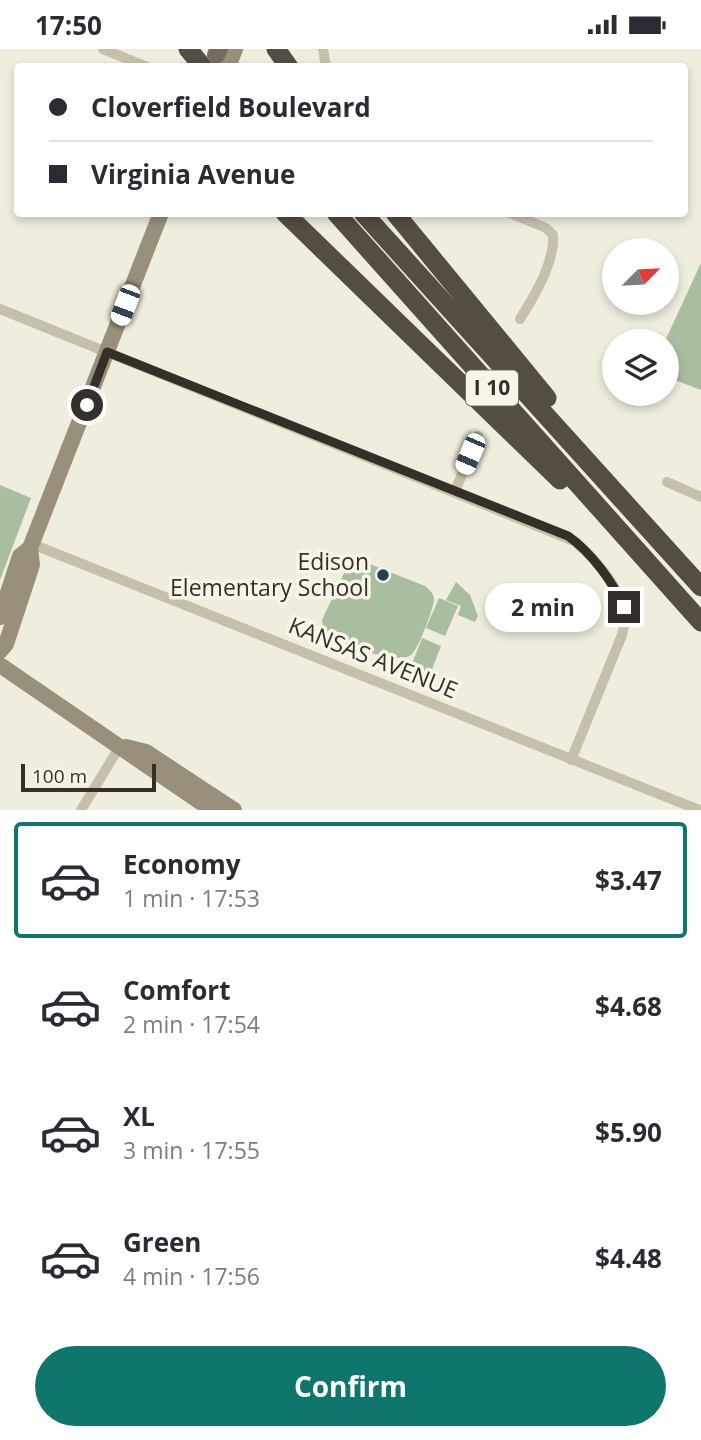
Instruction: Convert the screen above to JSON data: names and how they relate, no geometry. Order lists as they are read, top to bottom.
{
  "streets": {
    "highway": ["I 10"],
    "street": ["KANSAS AVENUE"]
  },
  "places": ["Edison Elementary School"],
  "scale_bar": "100 m",
  "north": "top right",
  "page": {
    "status": "17:50",
    "banner": ["Cloverfield Boulevard", "Virginia Avenue"],
    "bubble": "2 min",
    "scale": "100 m",
    "list": [
      {
        "name": "Economy",
        "note": "1 min · 17:53",
        "value": "$3.47"
      },
      {
        "name": "Comfort",
        "note": "2 min · 17:54",
        "value": "$4.68"
      },
      {
        "name": "XL",
        "note": "3 min · 17:55",
        "value": "$5.90"
      },
      {
        "name": "Green",
        "note": "4 min · 17:56",
        "value": "$4.48"
      }
    ],
    "buttons": "Confirm"
  }
}
